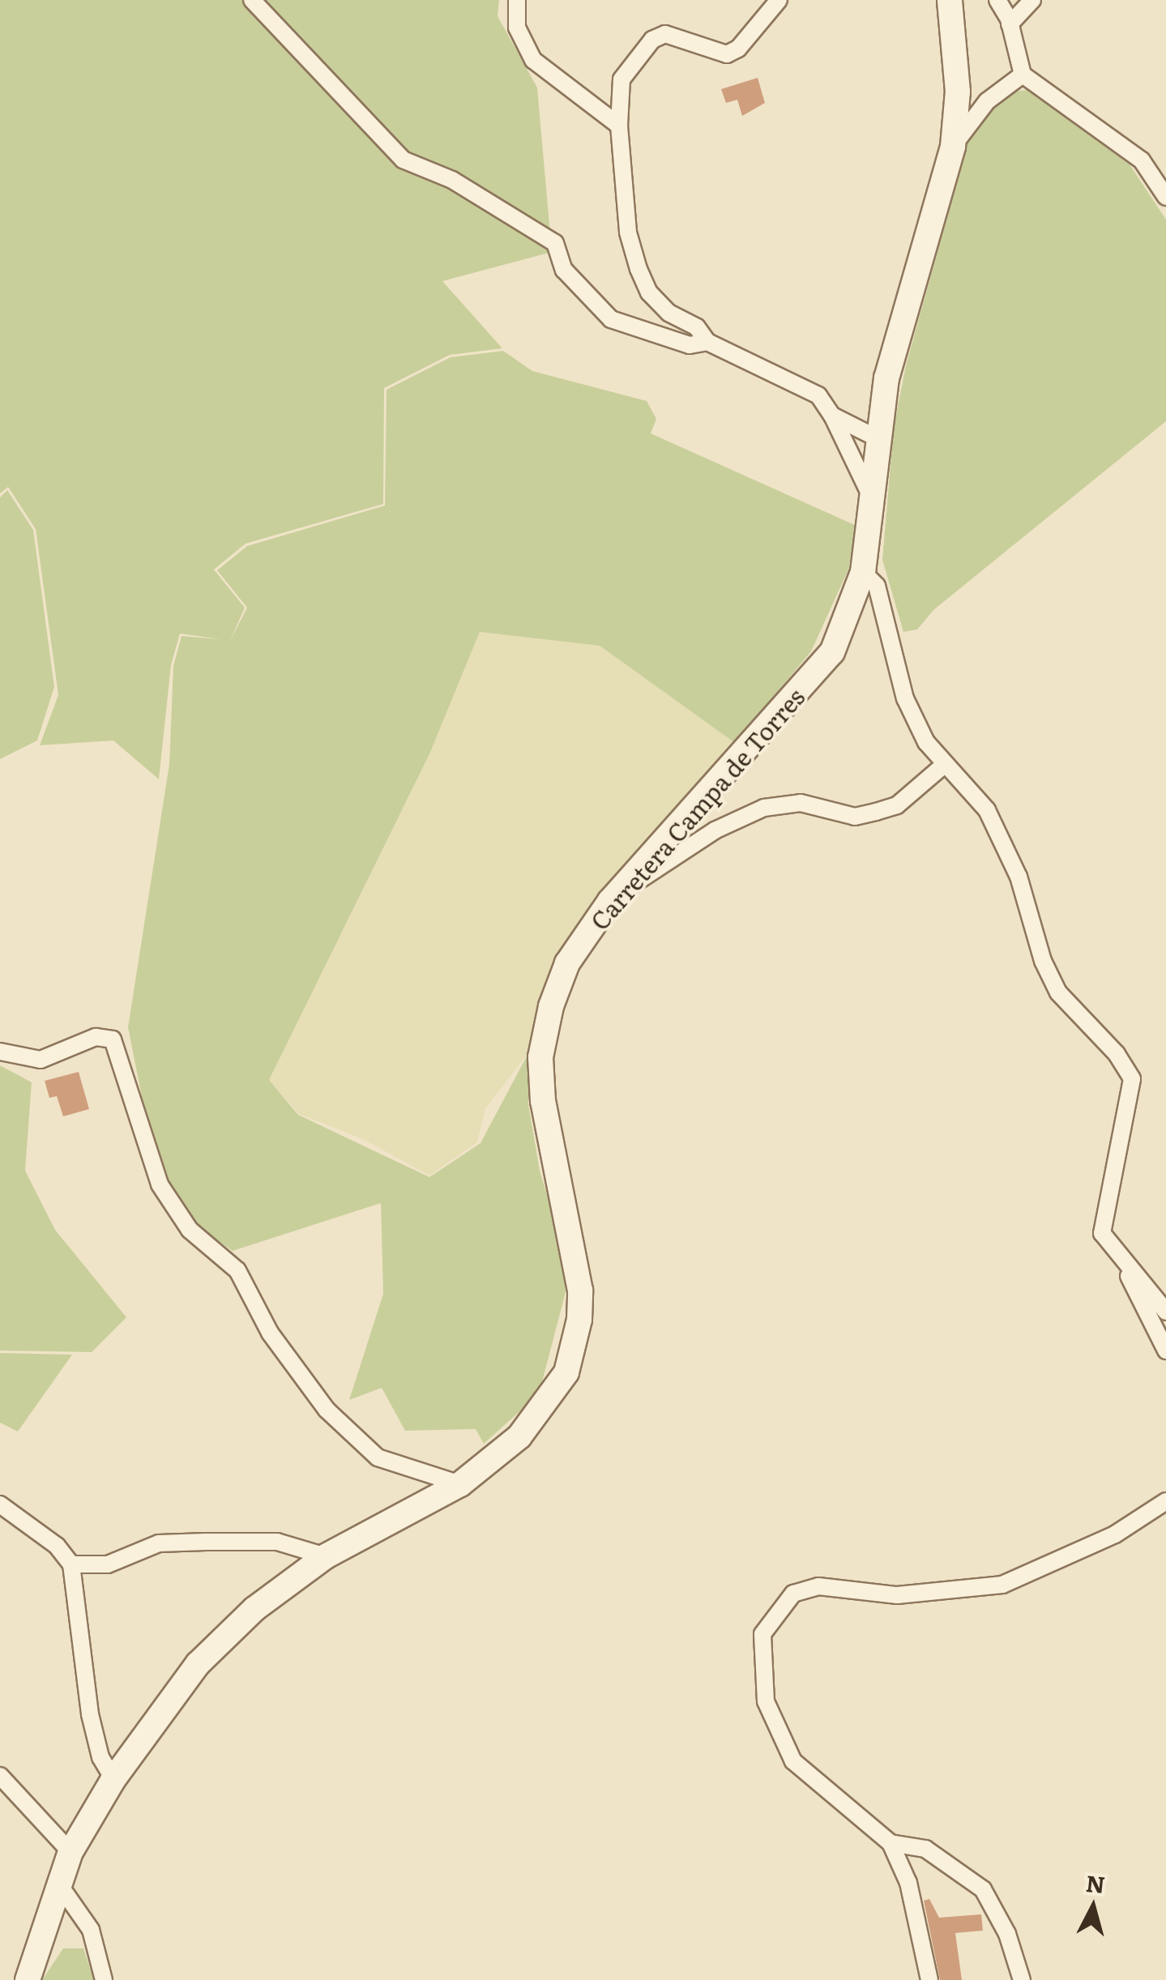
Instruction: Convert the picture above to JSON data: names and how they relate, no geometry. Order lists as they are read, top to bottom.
{
  "streets": {
    "street": ["Carretera Campa de Torres"]
  },
  "north": "top"
}
